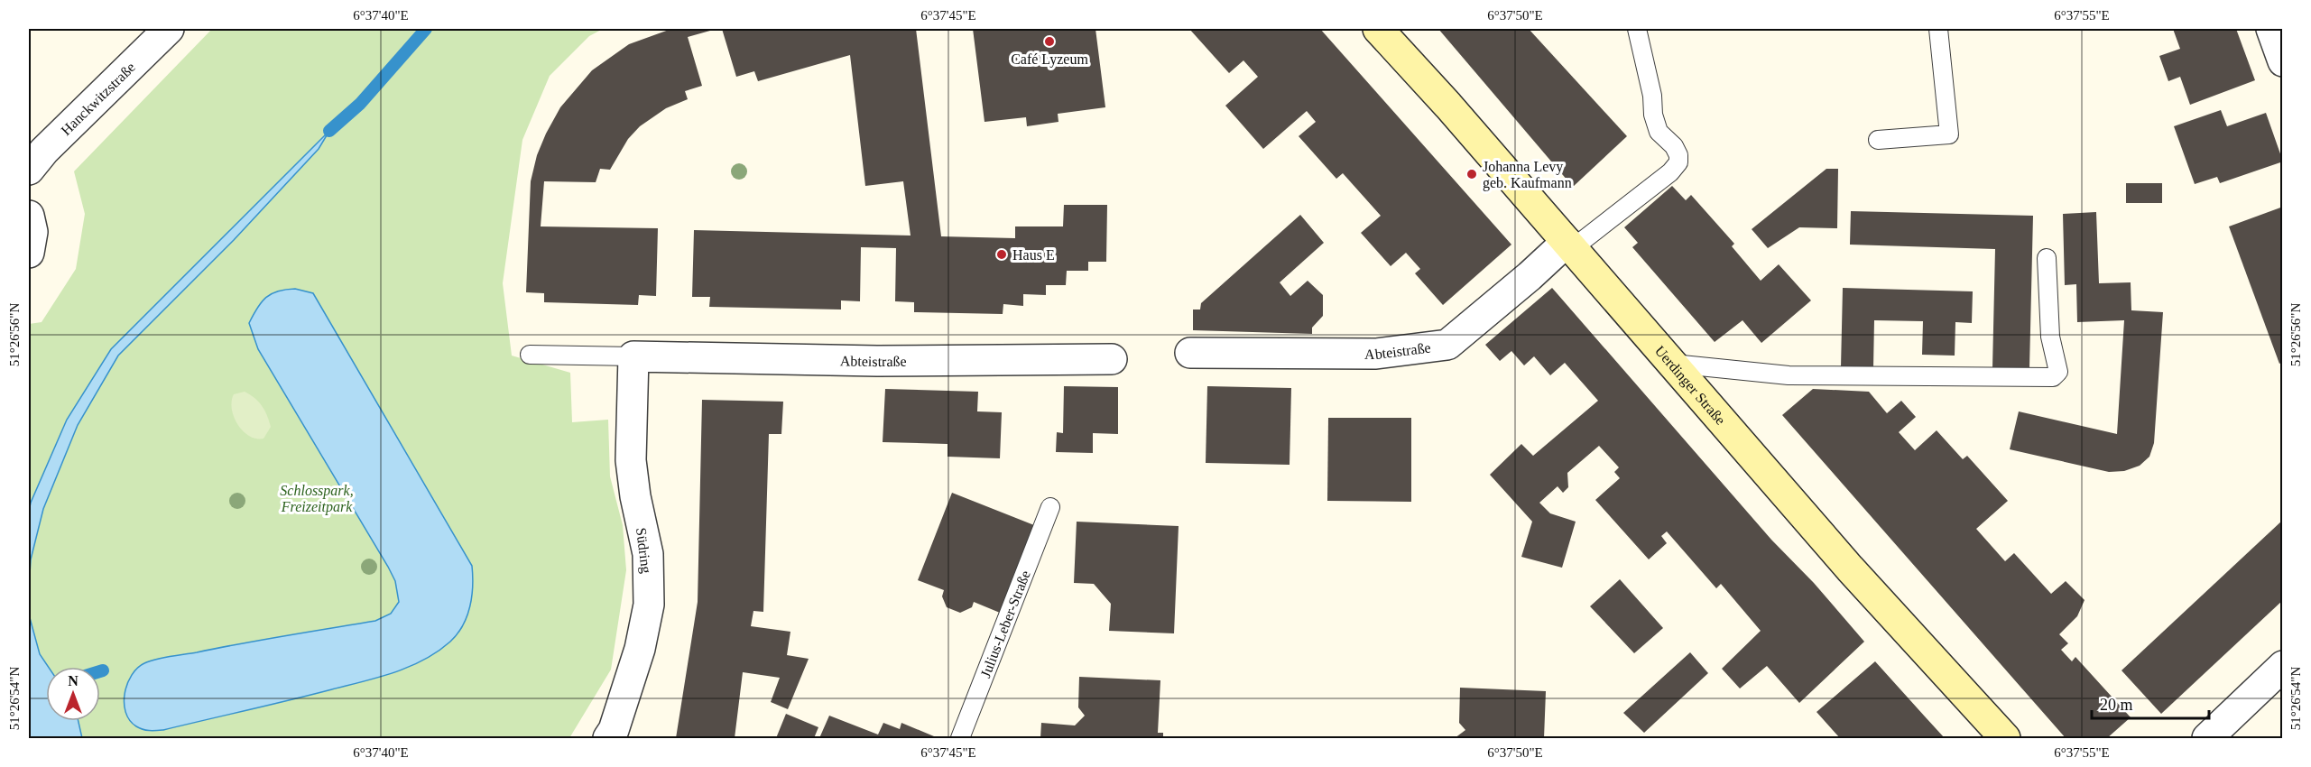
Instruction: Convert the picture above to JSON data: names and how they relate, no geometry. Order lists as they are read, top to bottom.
{
  "streets": {
    "main road": ["Uerdinger Straße"],
    "street": ["Hanckwitzstraße", "Abteistraße", "Südring"],
    "lane": ["Julius-Leber-Straße"]
  },
  "crossings": [
    ["Abteistraße", "Uerdinger Straße"],
    ["Abteistraße", "Südring"]
  ],
  "parks": ["Schlosspark, Freizeitpark"],
  "places": ["Café Lyzeum", "Johanna Levy geb. Kaufmann", "Haus E"],
  "scale_bar": "20 m",
  "north": "top",
  "coordinates": [
    "6°37'40\"E",
    "6°37'45\"E",
    "6°37'50\"E",
    "6°37'55\"E",
    "51°26'56\"N",
    "51°26'54\"N"
  ]
}
